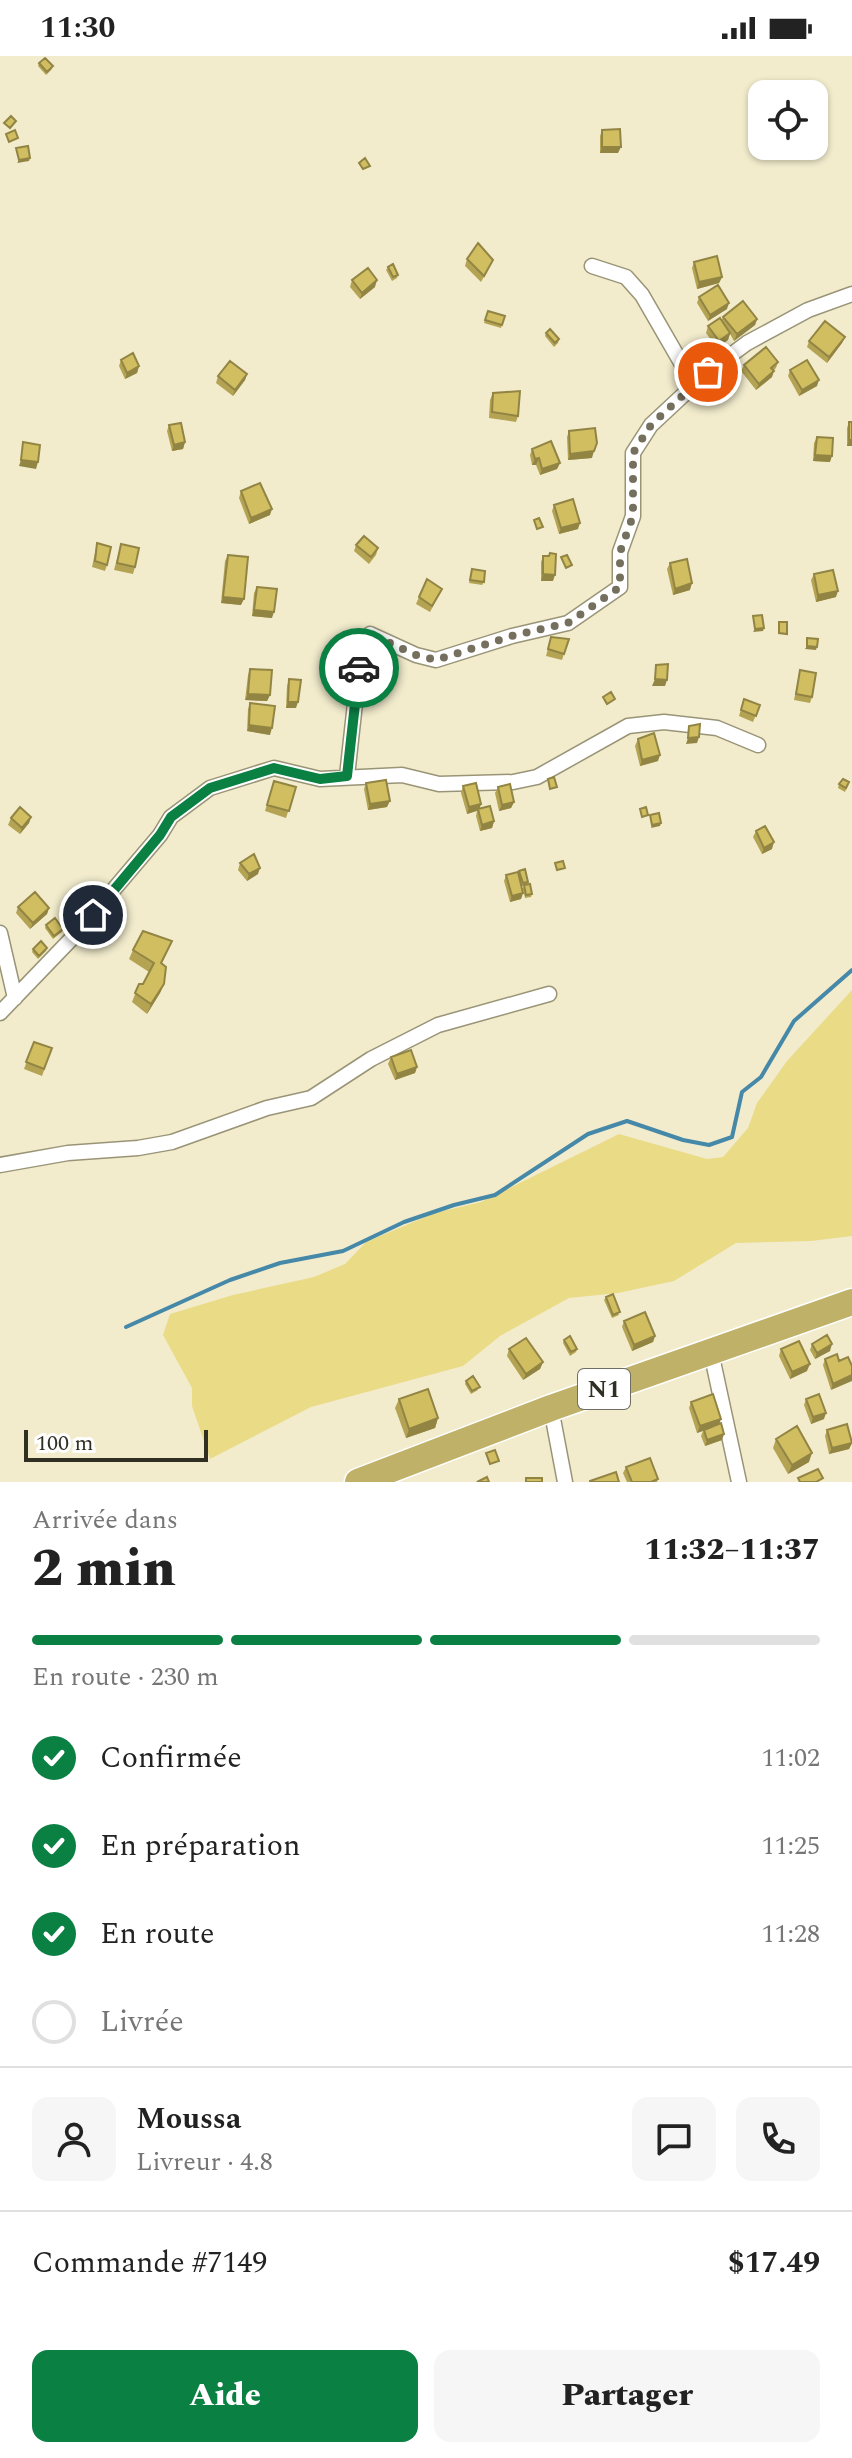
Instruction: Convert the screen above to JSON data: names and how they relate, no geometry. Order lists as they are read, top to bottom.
{
  "streets": {
    "highway": ["N1"]
  },
  "scale_bar": "100 m",
  "page": {
    "status": "11:30",
    "scale": "100 m",
    "heading": ["2 min", "Arrivée dans", "11:32–11:37"],
    "panel": [
      "Moussa",
      "Livreur · 4.8",
      "Commande #7149",
      "$17.49"
    ],
    "bar": "En route · 230 m",
    "list": [
      ["Confirmée", "11:02"],
      ["En préparation", "11:25"],
      ["En route", "11:28"],
      "Livrée"
    ],
    "buttons": ["Aide", "Partager"]
  }
}
